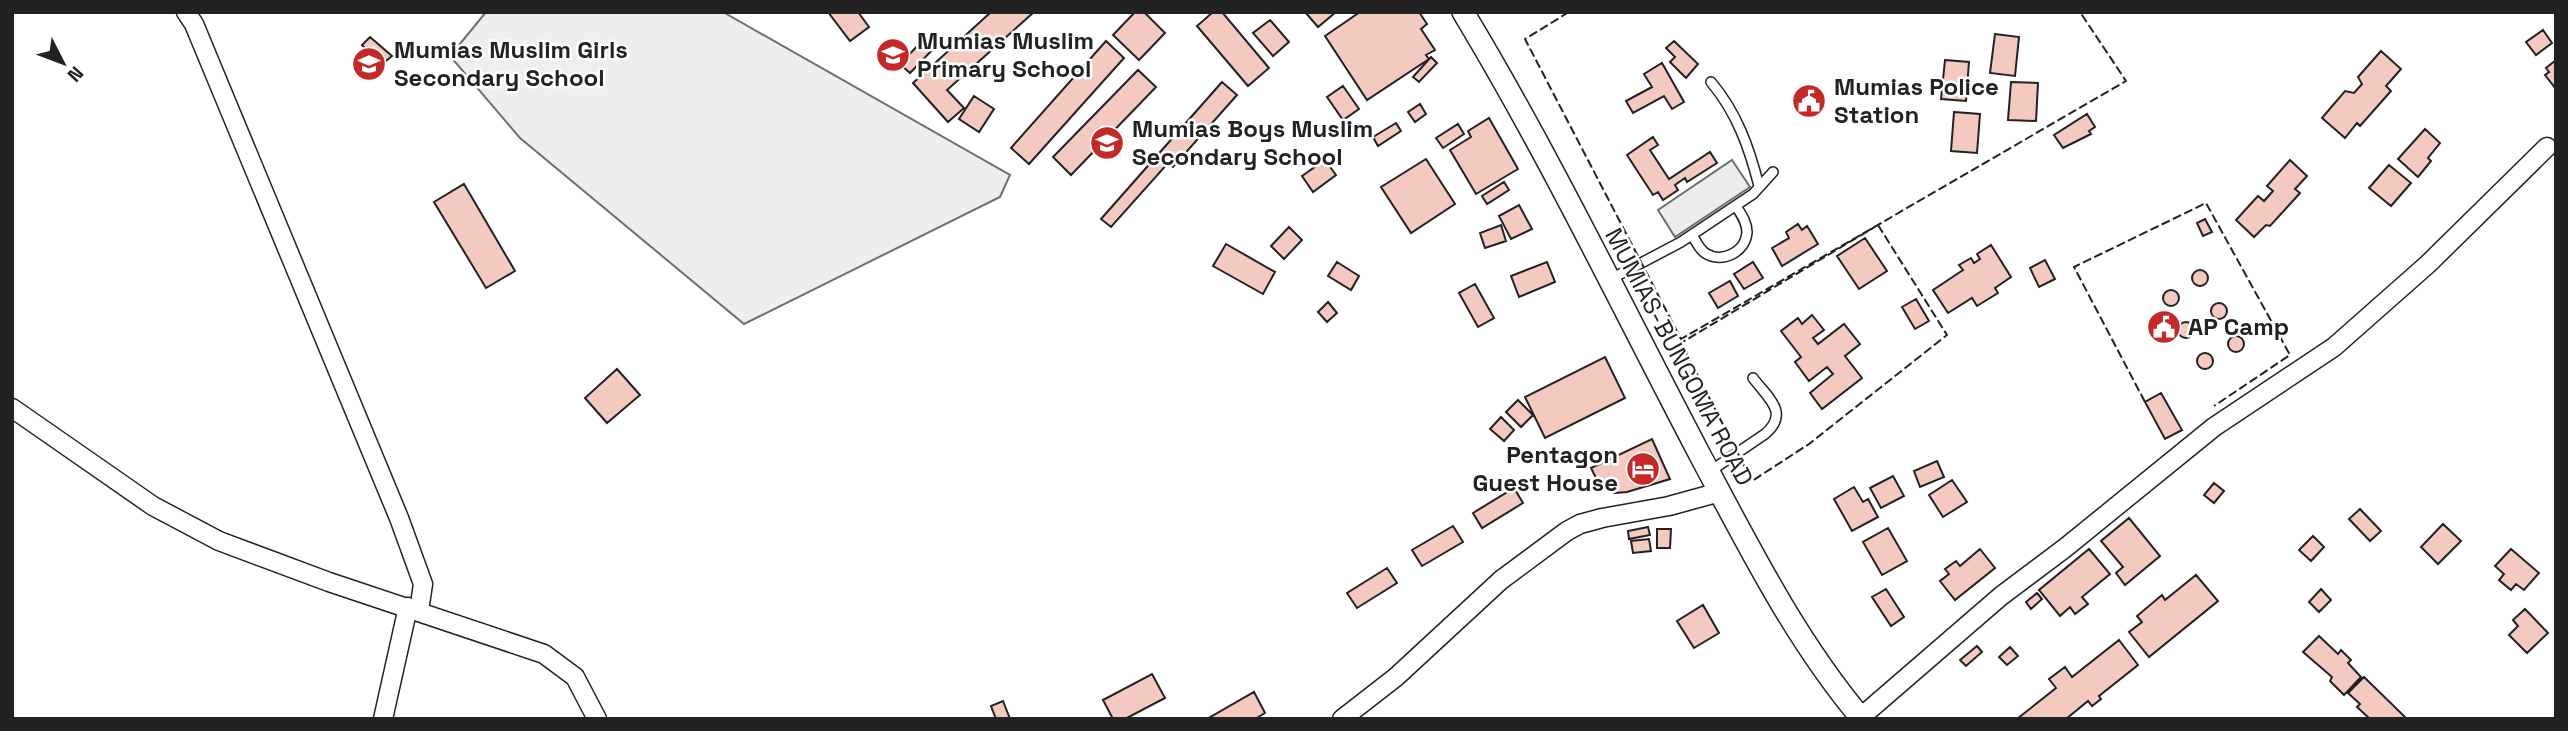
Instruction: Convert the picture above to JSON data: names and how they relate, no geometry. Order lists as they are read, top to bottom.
{
  "streets": {
    "street": ["MUMIAS-BUNGOMA ROAD"]
  },
  "places": {
    "school or university": ["Mumias Muslim Primary School", "Mumias Muslim Girls Secondary School", "Mumias Boys Muslim Secondary School"],
    "public building": ["Mumias Police Station", "AP Camp"],
    "hotel": ["Pentagon Guest House"]
  },
  "north": "bottom right"
}
